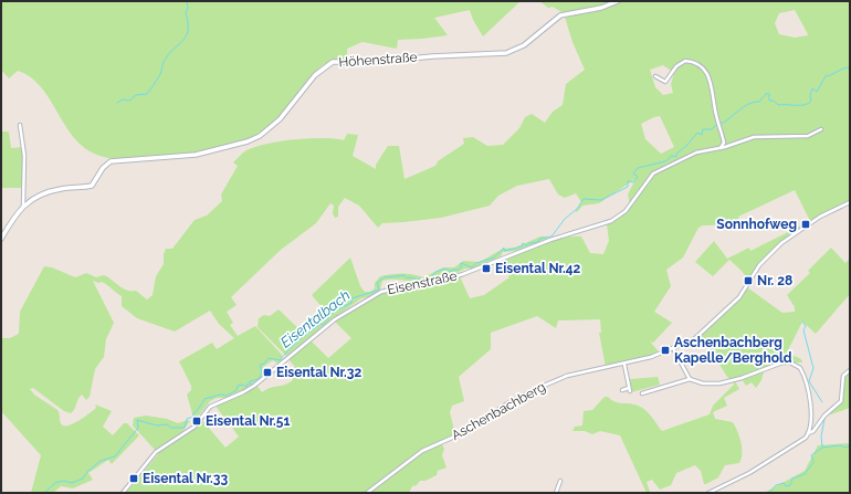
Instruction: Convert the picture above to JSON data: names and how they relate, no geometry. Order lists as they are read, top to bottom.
{
  "streets": {
    "street": ["Höhenstraße", "Eisenstraße", "Aschenbachberg"]
  },
  "water": ["Eisentalbach"],
  "places": {
    "transit": [
      "Sonnhofweg",
      "Eisental Nr.42",
      "Nr. 28",
      "Aschenbachberg Kapelle/Berghold",
      "Eisental Nr.32",
      "Eisental Nr.51",
      "Eisental Nr.33"
    ]
  }
}
